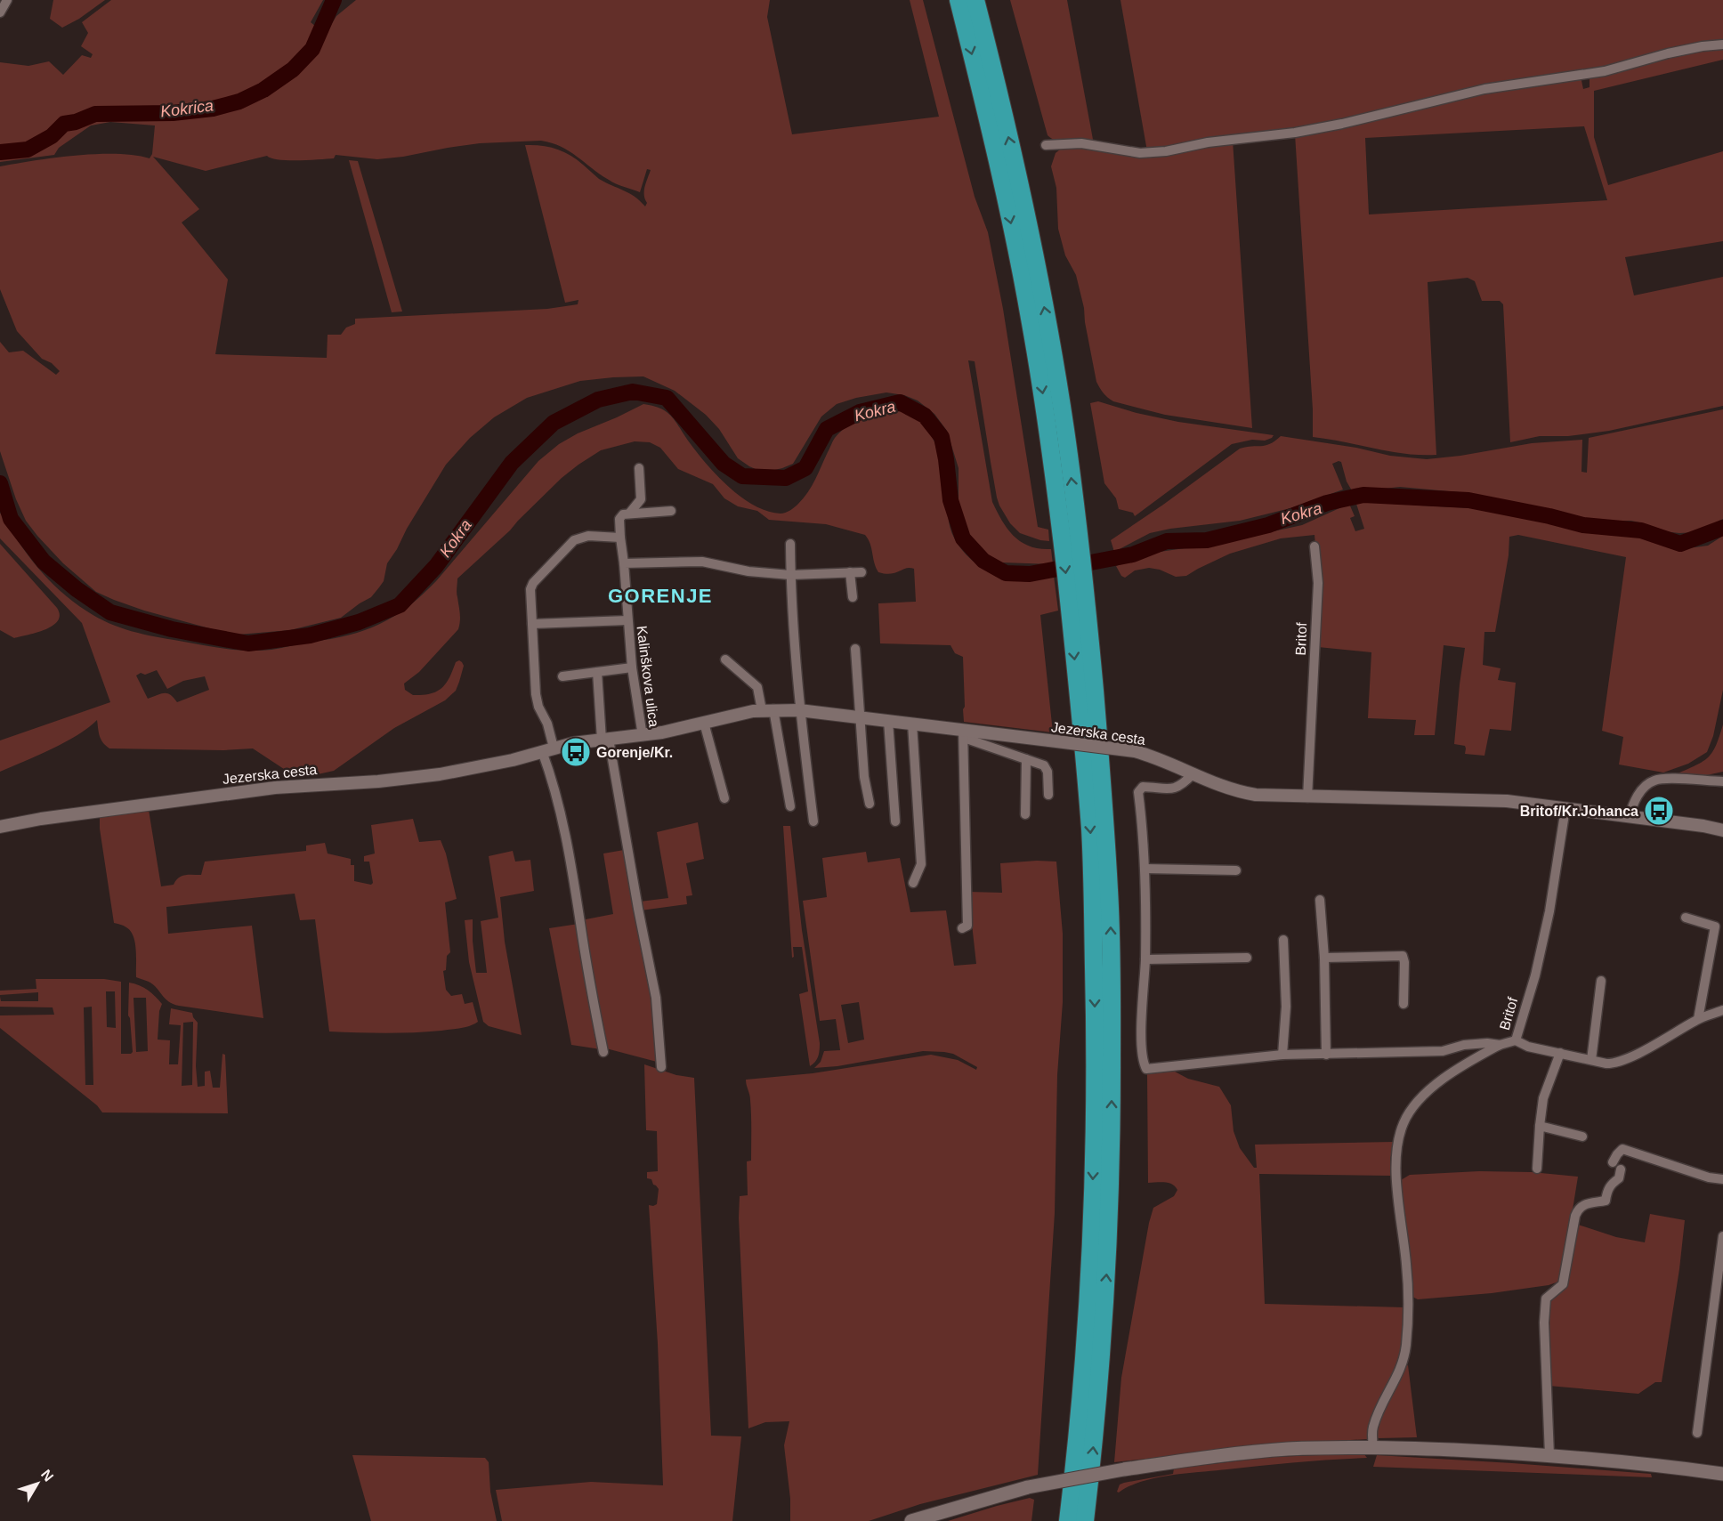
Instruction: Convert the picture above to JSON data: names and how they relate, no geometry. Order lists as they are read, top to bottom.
{
  "streets": {
    "street": ["Britof", "Kalinškova ulica", "Jezerska cesta"]
  },
  "crossings": [
    ["Britof", "Jezerska cesta"],
    ["Kalinškova ulica", "Jezerska cesta"]
  ],
  "districts": ["GORENJE"],
  "water": ["Kokrica", "Kokra"],
  "places": {
    "bus stop": ["Gorenje/Kr.", "Britof/Kr.Johanca"]
  },
  "north": "top right"
}
